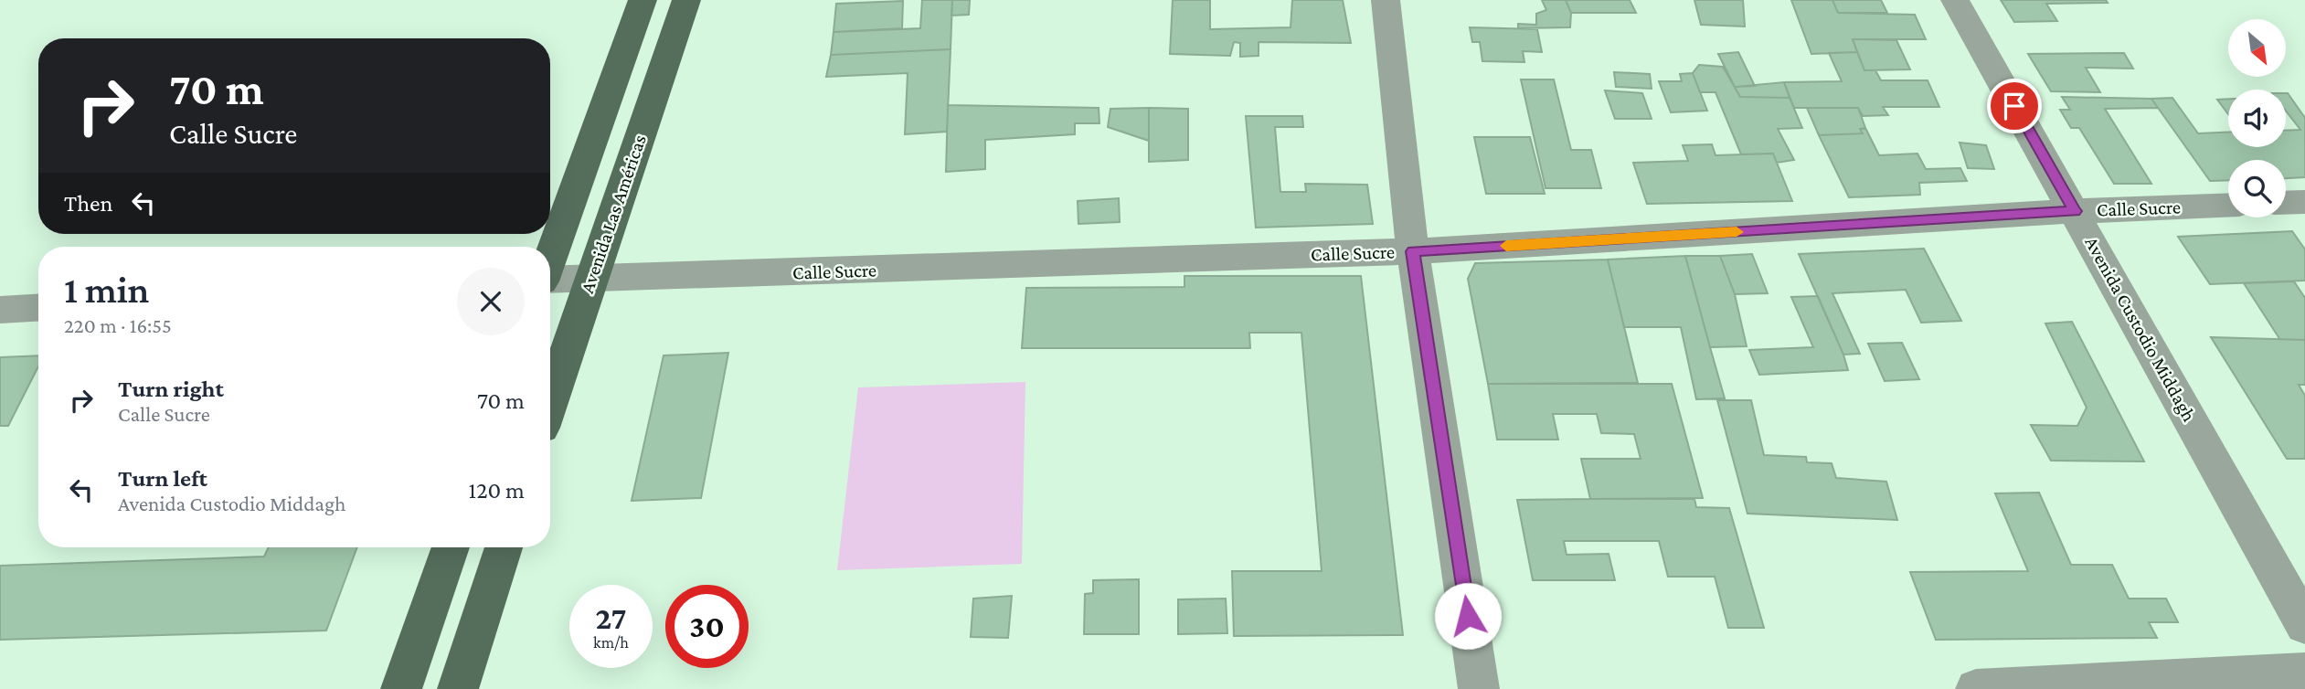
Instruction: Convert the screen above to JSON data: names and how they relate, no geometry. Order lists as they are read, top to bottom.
{
  "streets": {
    "main road": ["Avenida Las Américas"],
    "street": ["Calle Sucre", "Avenida Custodio Middagh"]
  },
  "crossings": [
    ["Calle Sucre", "Avenida Las Américas"],
    ["Calle Sucre", "Avenida Custodio Middagh"]
  ],
  "north": "bottom right",
  "page": {
    "turn": ["70 m", "Calle Sucre"],
    "then": "Then",
    "heading": ["1 min", "220 m · 16:55"],
    "list": [
      {
        "name": "Turn right",
        "note": "Calle Sucre",
        "value": "70 m"
      },
      {
        "name": "Turn left",
        "note": "Avenida Custodio Middagh",
        "value": "120 m"
      }
    ],
    "speed": "27 km/h",
    "limit": "30"
  }
}
